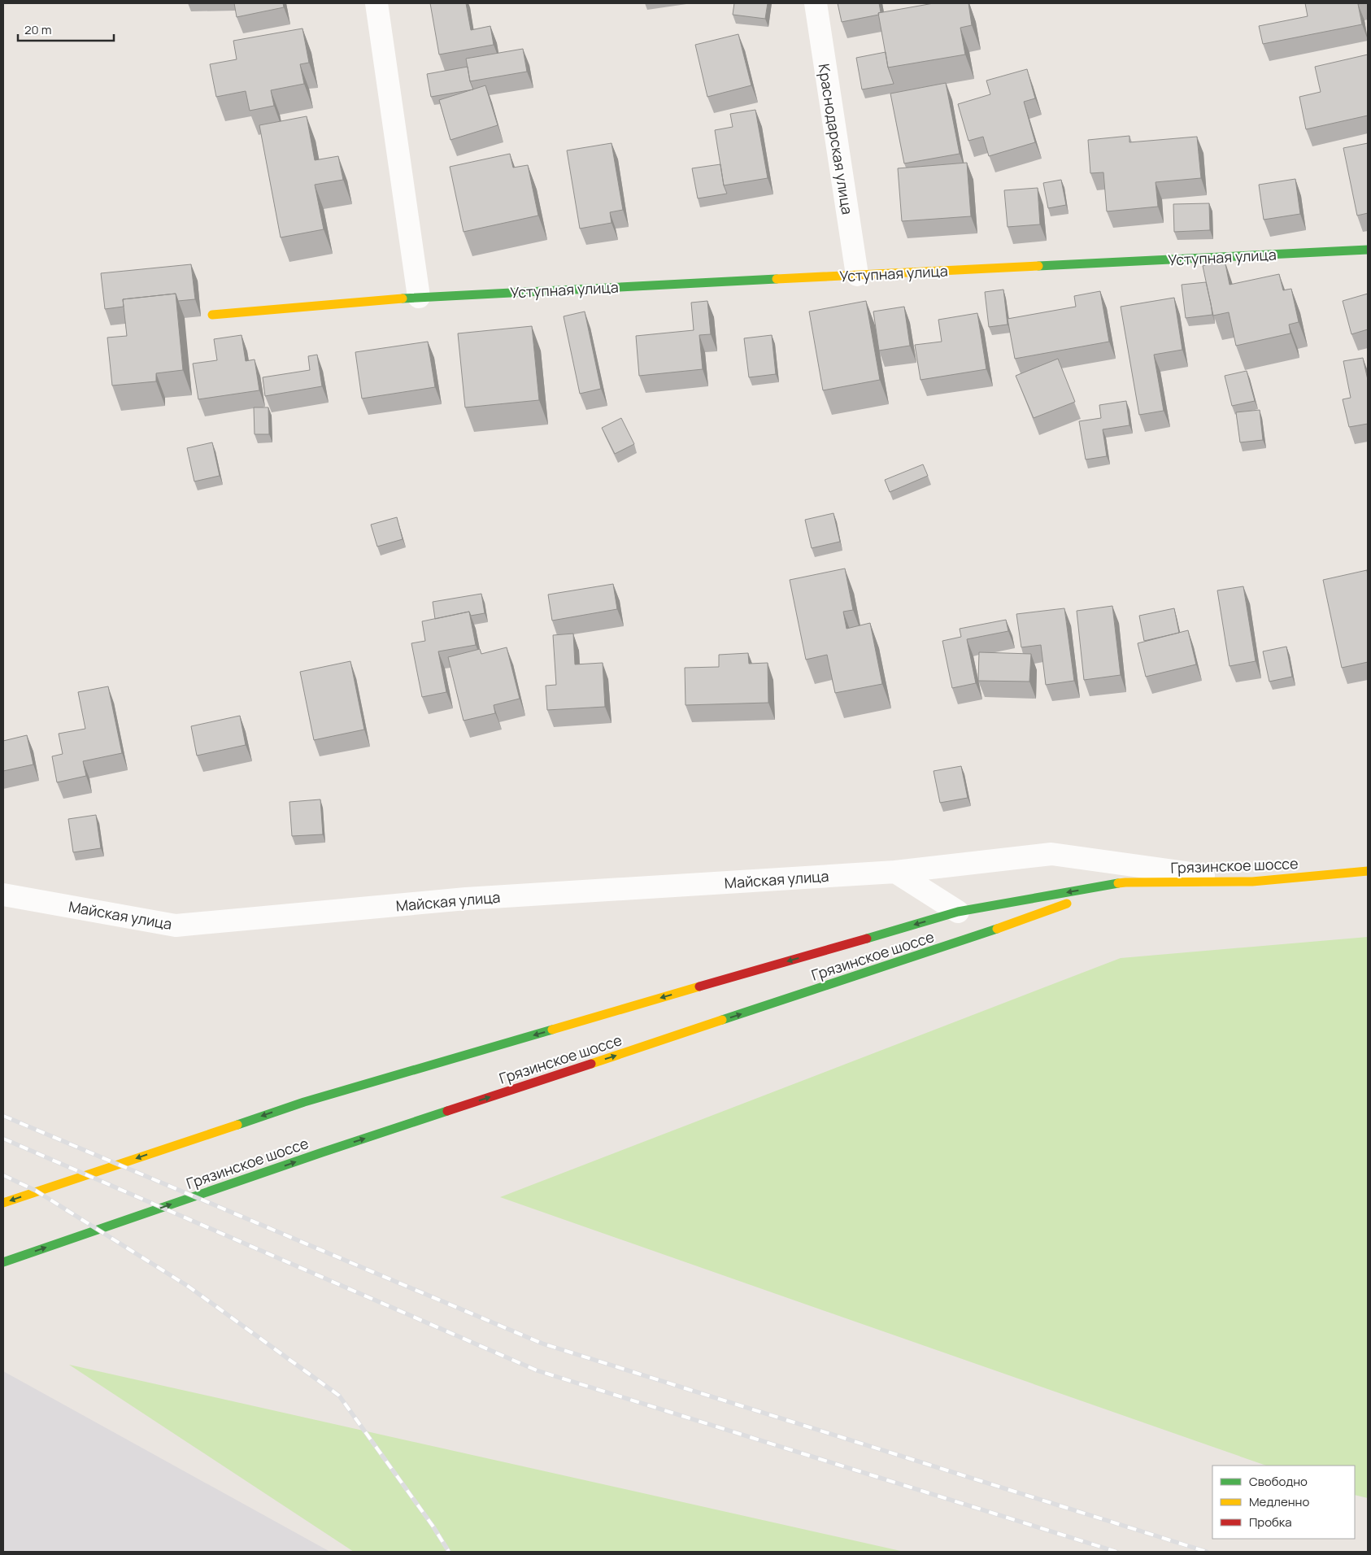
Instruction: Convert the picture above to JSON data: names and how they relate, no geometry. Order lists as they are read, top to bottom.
{
  "streets": {
    "main road": ["Уступная улица", "Грязинское шоссе"],
    "street": ["Краснодарская улица", "Майская улица"]
  },
  "crossings": [
    ["Краснодарская улица", "Уступная улица"],
    ["Грязинское шоссе", "Майская улица"]
  ],
  "legend": ["Свободно", "Медленно", "Пробка"],
  "scale_bar": "20 m"
}
